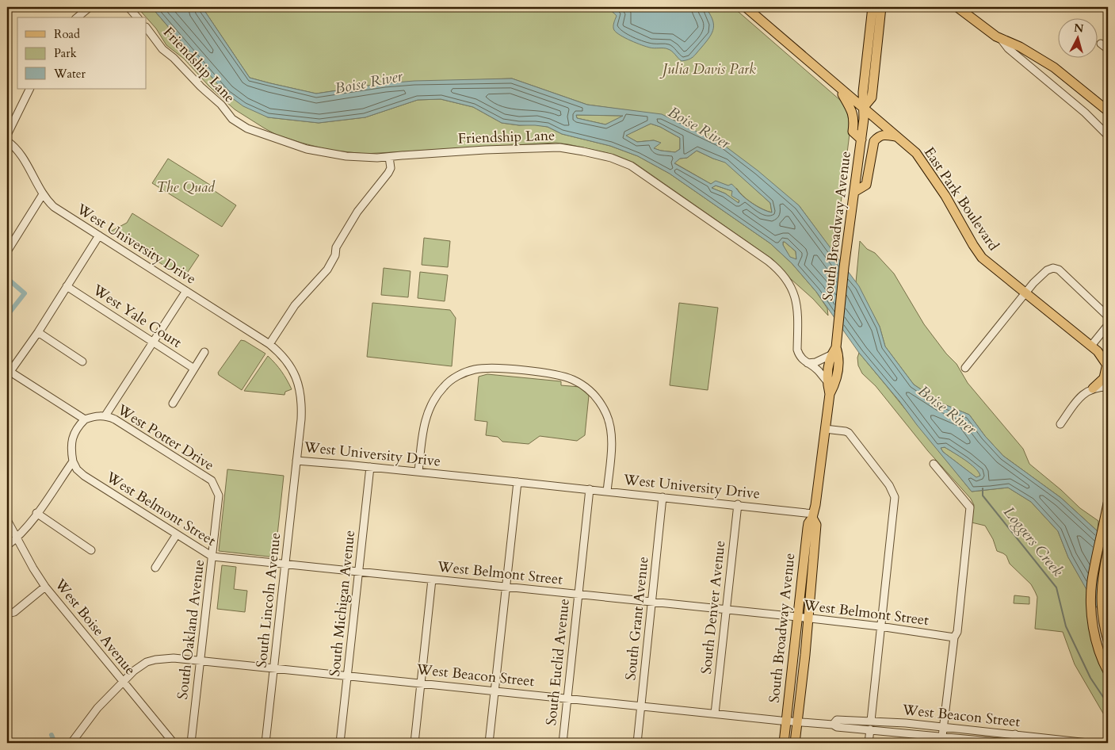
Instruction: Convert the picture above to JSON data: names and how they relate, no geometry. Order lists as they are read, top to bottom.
{
  "streets": {
    "main road": ["East Park Boulevard", "South Broadway Avenue"],
    "street": [
      "Friendship Lane",
      "West University Drive",
      "West Yale Court",
      "West Potter Drive",
      "West Belmont Street",
      "South Lincoln Avenue",
      "South Michigan Avenue",
      "South Denver Avenue",
      "South Grant Avenue",
      "West Boise Avenue",
      "South Oakland Avenue",
      "South Euclid Avenue",
      "West Beacon Street"
    ]
  },
  "crossings": [
    ["Friendship Lane", "South Broadway Avenue"],
    ["East Park Boulevard", "South Broadway Avenue"],
    ["South Broadway Avenue", "West University Drive"],
    ["South Broadway Avenue", "West Belmont Street"],
    ["South Broadway Avenue", "West Beacon Street"],
    ["West University Drive", "South Lincoln Avenue"],
    ["West University Drive", "South Michigan Avenue"],
    ["West University Drive", "South Denver Avenue"],
    ["West University Drive", "South Grant Avenue"],
    ["West University Drive", "South Euclid Avenue"],
    ["West Potter Drive", "South Oakland Avenue"],
    ["West Belmont Street", "South Lincoln Avenue"],
    ["West Belmont Street", "South Michigan Avenue"],
    ["West Belmont Street", "South Denver Avenue"],
    ["West Belmont Street", "South Grant Avenue"],
    ["West Belmont Street", "South Oakland Avenue"],
    ["West Belmont Street", "South Euclid Avenue"],
    ["South Lincoln Avenue", "West Beacon Street"],
    ["South Michigan Avenue", "West Beacon Street"],
    ["South Denver Avenue", "West Beacon Street"],
    ["South Grant Avenue", "West Beacon Street"],
    ["West Boise Avenue", "West Beacon Street"],
    ["South Oakland Avenue", "West Beacon Street"],
    ["South Euclid Avenue", "West Beacon Street"]
  ],
  "water": ["Boise River", "Loggers Creek"],
  "parks": ["Julia Davis Park", "The Quad"],
  "legend": ["Road", "Park", "Water"],
  "north": "top"
}
